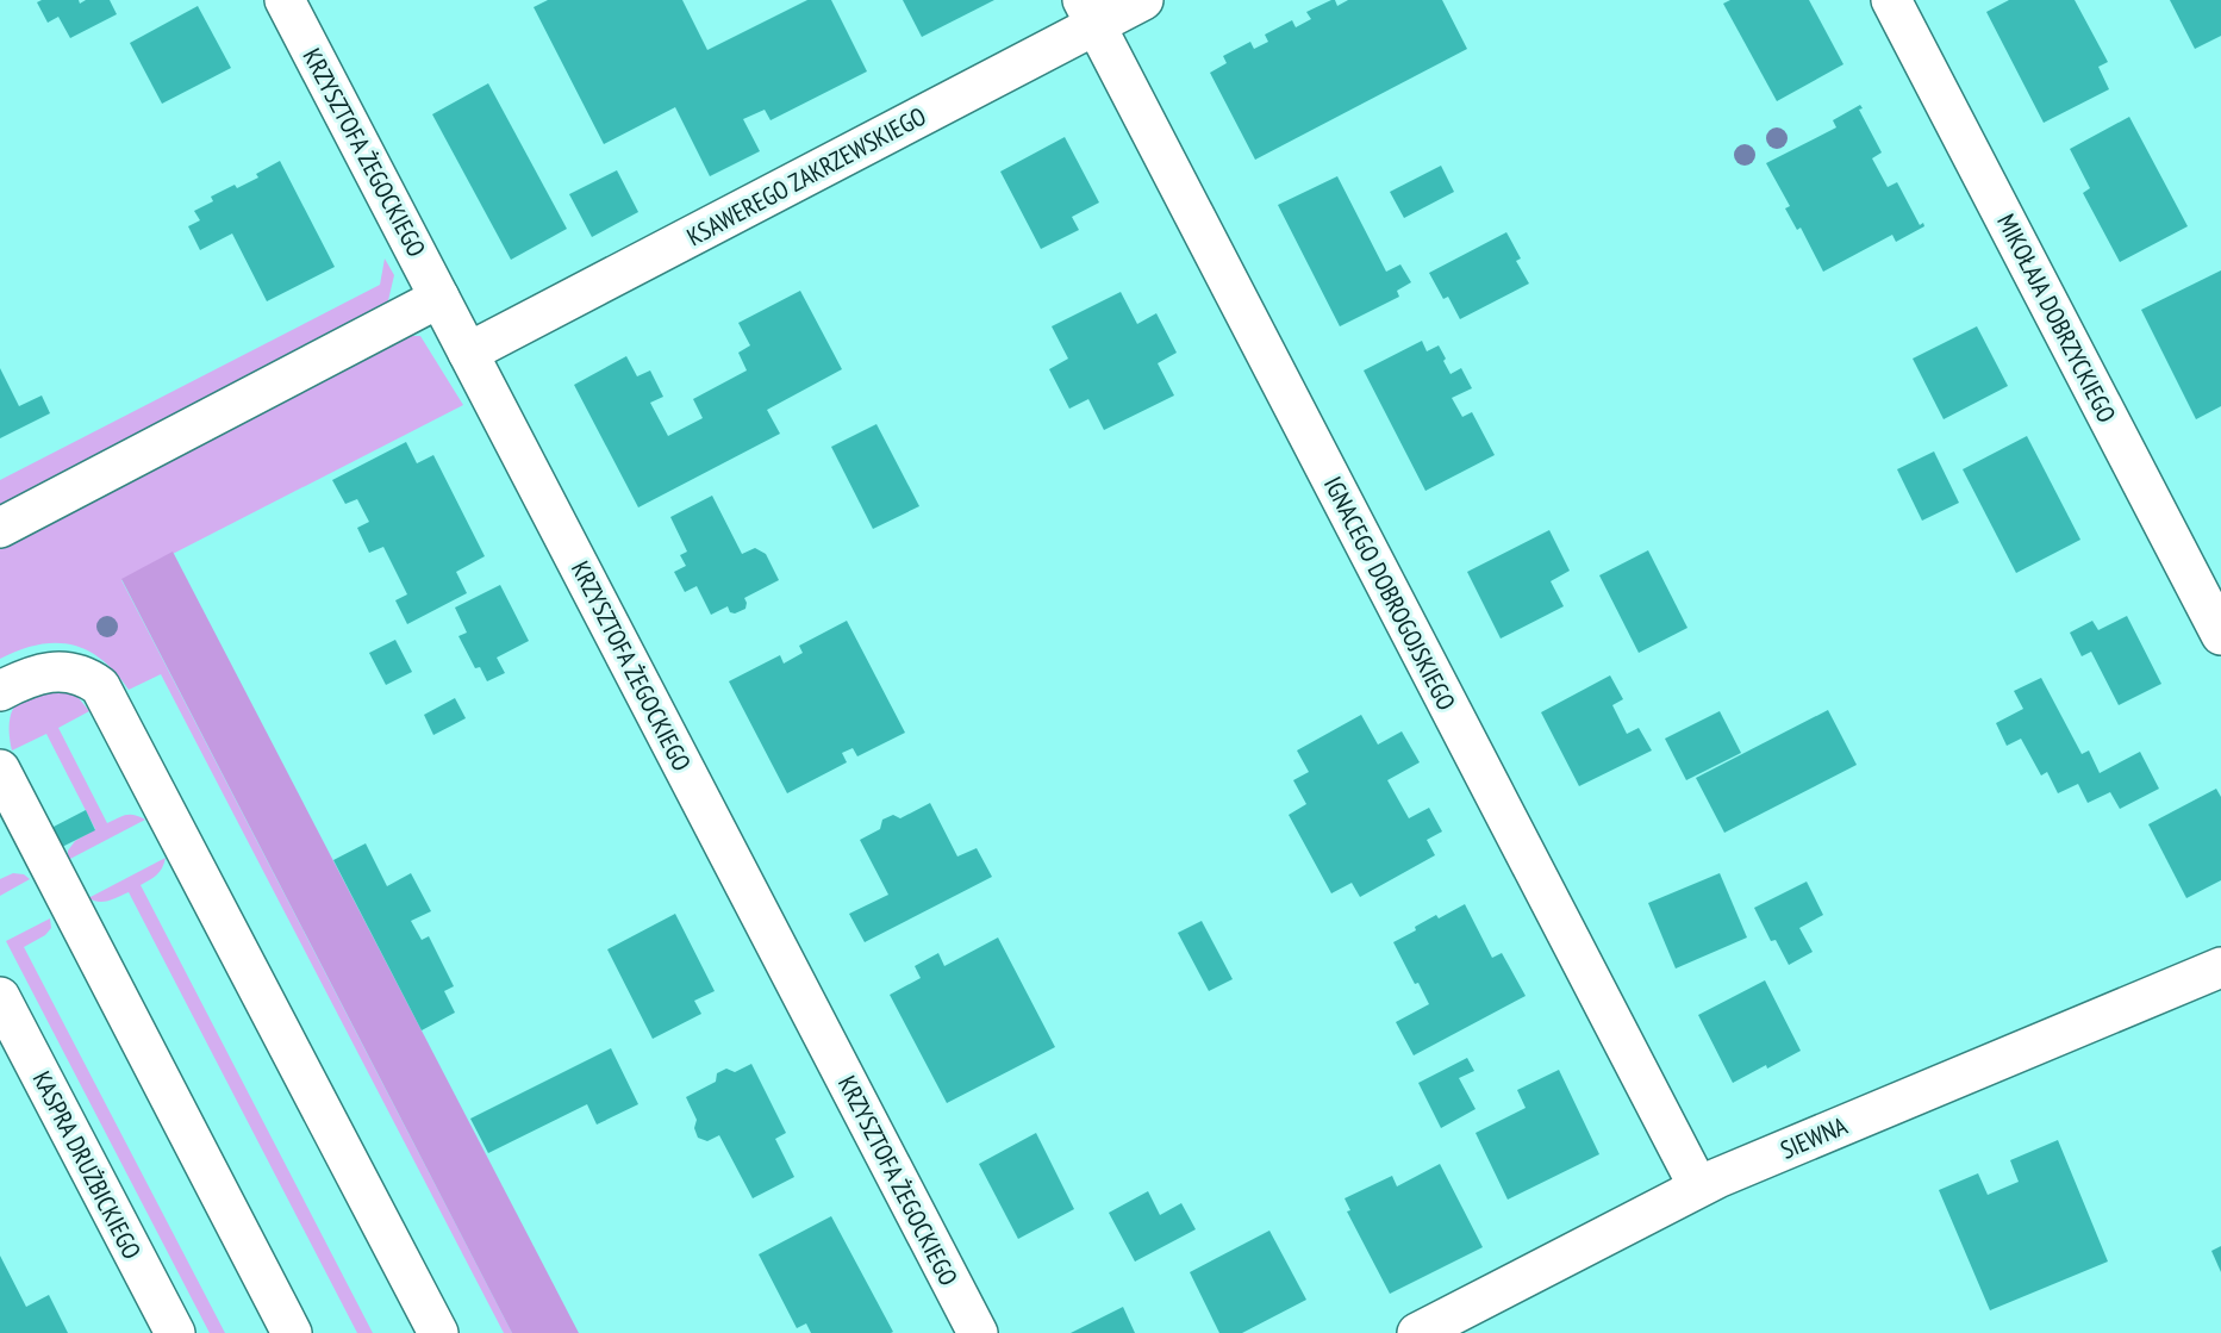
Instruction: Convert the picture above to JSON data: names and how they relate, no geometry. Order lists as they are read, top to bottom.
{
  "streets": {
    "street": [
      "KRZYSZTOFA ŻEGOCKIEGO",
      "KSAWEREGO ZAKRZEWSKIEGO",
      "MIKOŁAJA DOBRZYCKIEGO",
      "IGNACEGO DOBROGOJSKIEGO",
      "SIEWNA",
      "KASPRA DRUŻBICKIEGO"
    ]
  },
  "crossings": [
    ["KRZYSZTOFA ŻEGOCKIEGO", "KSAWEREGO ZAKRZEWSKIEGO"],
    ["KSAWEREGO ZAKRZEWSKIEGO", "IGNACEGO DOBROGOJSKIEGO"],
    ["IGNACEGO DOBROGOJSKIEGO", "SIEWNA"]
  ]
}
